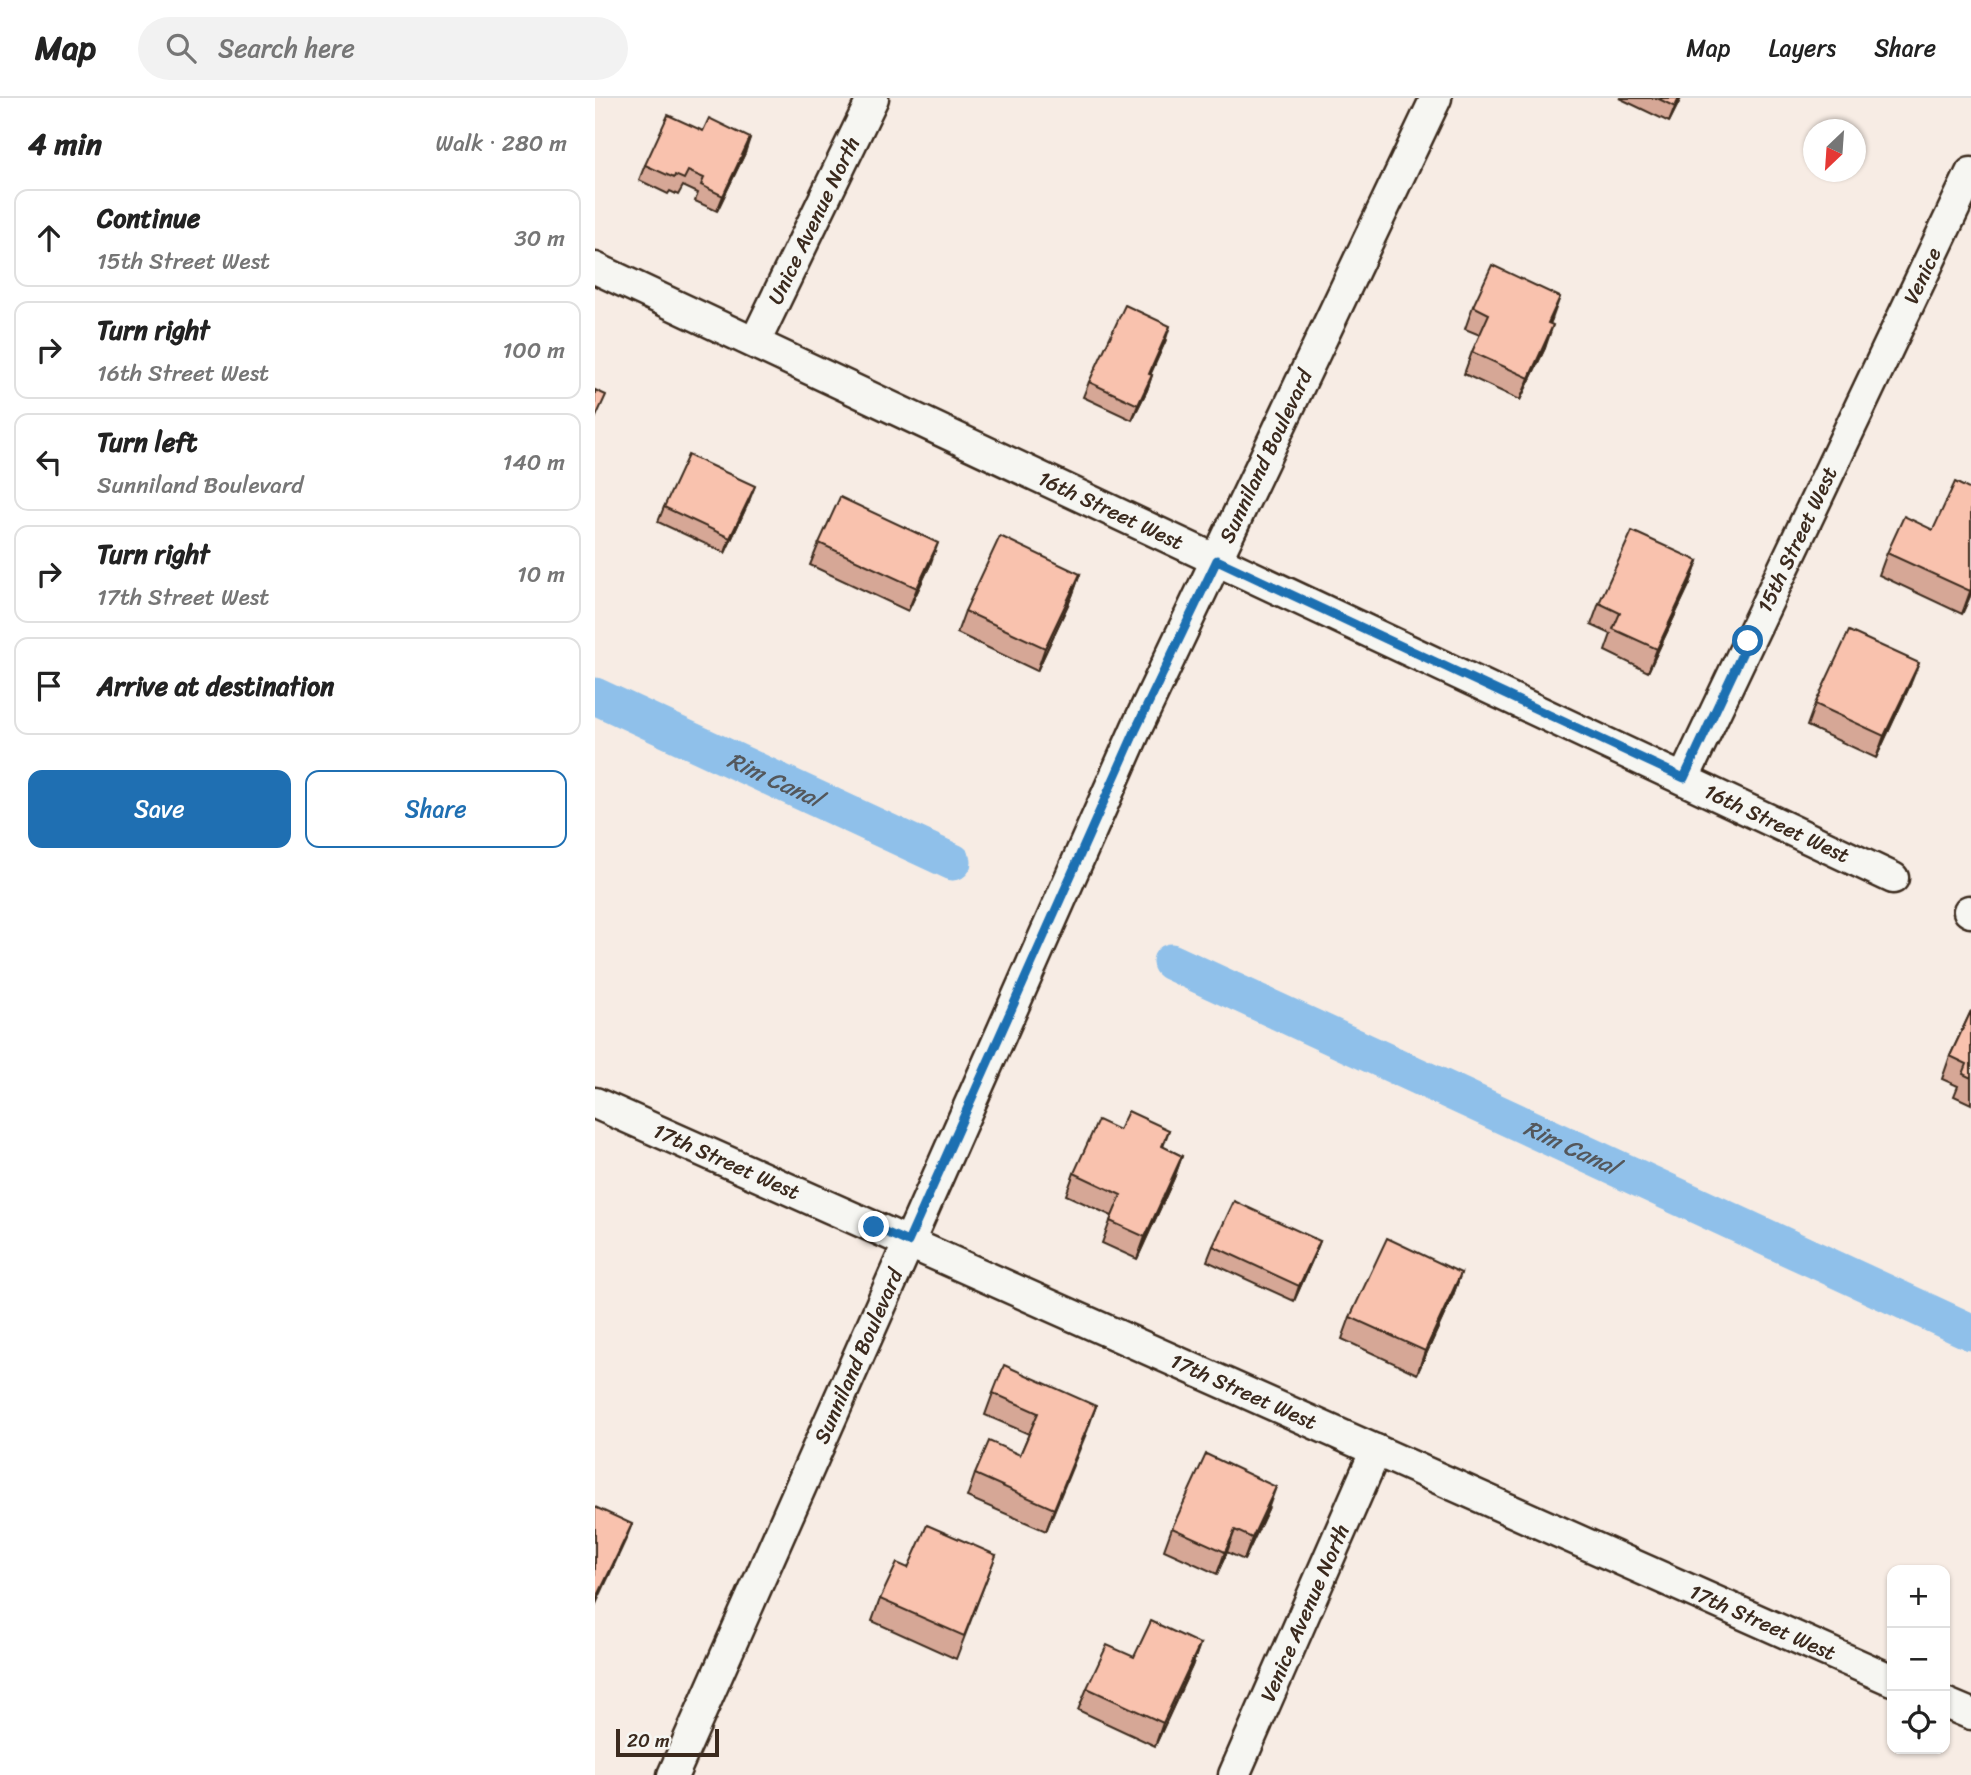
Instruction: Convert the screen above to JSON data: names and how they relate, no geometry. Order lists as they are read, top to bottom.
{
  "streets": {
    "street": [
      "Unice Avenue North",
      "Venice",
      "Sunniland Boulevard",
      "16th Street West",
      "15th Street West",
      "17th Street West",
      "Venice Avenue North"
    ]
  },
  "crossings": [
    ["Unice Avenue North", "16th Street West"],
    ["Venice", "15th Street West"],
    ["Sunniland Boulevard", "16th Street West"],
    ["Sunniland Boulevard", "17th Street West"],
    ["16th Street West", "15th Street West"],
    ["17th Street West", "Venice Avenue North"]
  ],
  "water": ["Rim Canal"],
  "scale_bar": "20 m",
  "north": "bottom left",
  "page": {
    "header": "Map",
    "search": "Search here",
    "nav": ["Map", "Layers", "Share"],
    "heading": ["4 min", "Walk · 280 m"],
    "list": [
      ["Continue", "15th Street West", "30 m"],
      ["Turn right", "16th Street West", "100 m"],
      ["Turn left", "Sunniland Boulevard", "140 m"],
      ["Turn right", "17th Street West", "10 m"],
      "Arrive at destination"
    ],
    "buttons": ["Save", "Share"],
    "map_buttons": ["+", "−"],
    "scale": "20 m"
  }
}
